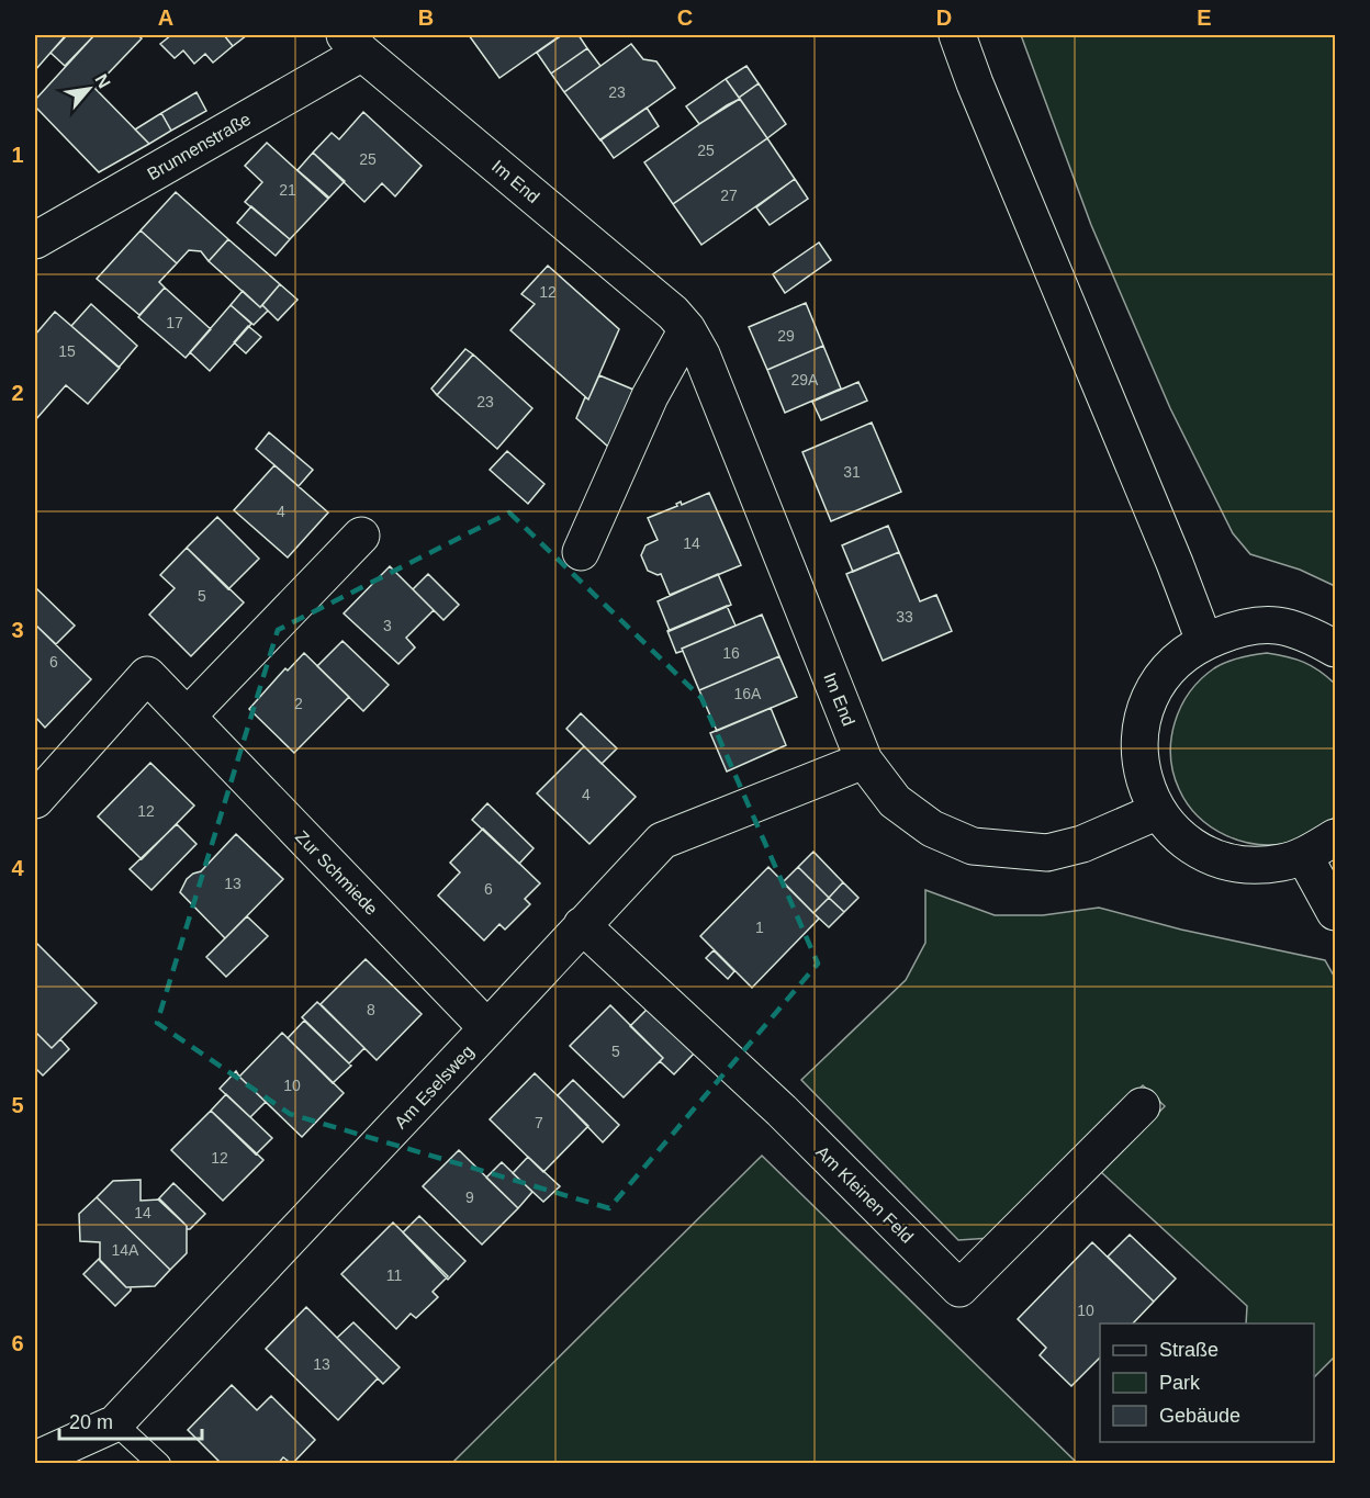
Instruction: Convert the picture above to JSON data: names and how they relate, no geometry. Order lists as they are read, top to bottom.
{
  "streets": {
    "street": [
      "Brunnenstraße",
      "Im End",
      "Zur Schmiede",
      "Am Eselsweg",
      "Am Kleinen Feld"
    ]
  },
  "crossings": [
    ["Brunnenstraße", "Im End"],
    ["Im End", "Am Eselsweg"],
    ["Zur Schmiede", "Am Eselsweg"],
    ["Am Eselsweg", "Am Kleinen Feld"]
  ],
  "house_numbers": [
    "23",
    "25",
    "25",
    "21",
    "27",
    "12",
    "17",
    "29",
    "15",
    "29A",
    "23",
    "31",
    "4",
    "14",
    "5",
    "33",
    "3",
    "16",
    "6",
    "16A",
    "2",
    "4",
    "12",
    "13",
    "6",
    "1",
    "8",
    "5",
    "10",
    "7",
    "12",
    "9",
    "14",
    "14A",
    "11",
    "10",
    "13"
  ],
  "legend": ["Straße", "Park", "Gebäude"],
  "scale_bar": "20 m",
  "north": "top right",
  "grid": {
    "columns": [
      "A",
      "B",
      "C",
      "D",
      "E"
    ],
    "rows": [
      "1",
      "2",
      "3",
      "4",
      "5",
      "6"
    ]
  }
}
